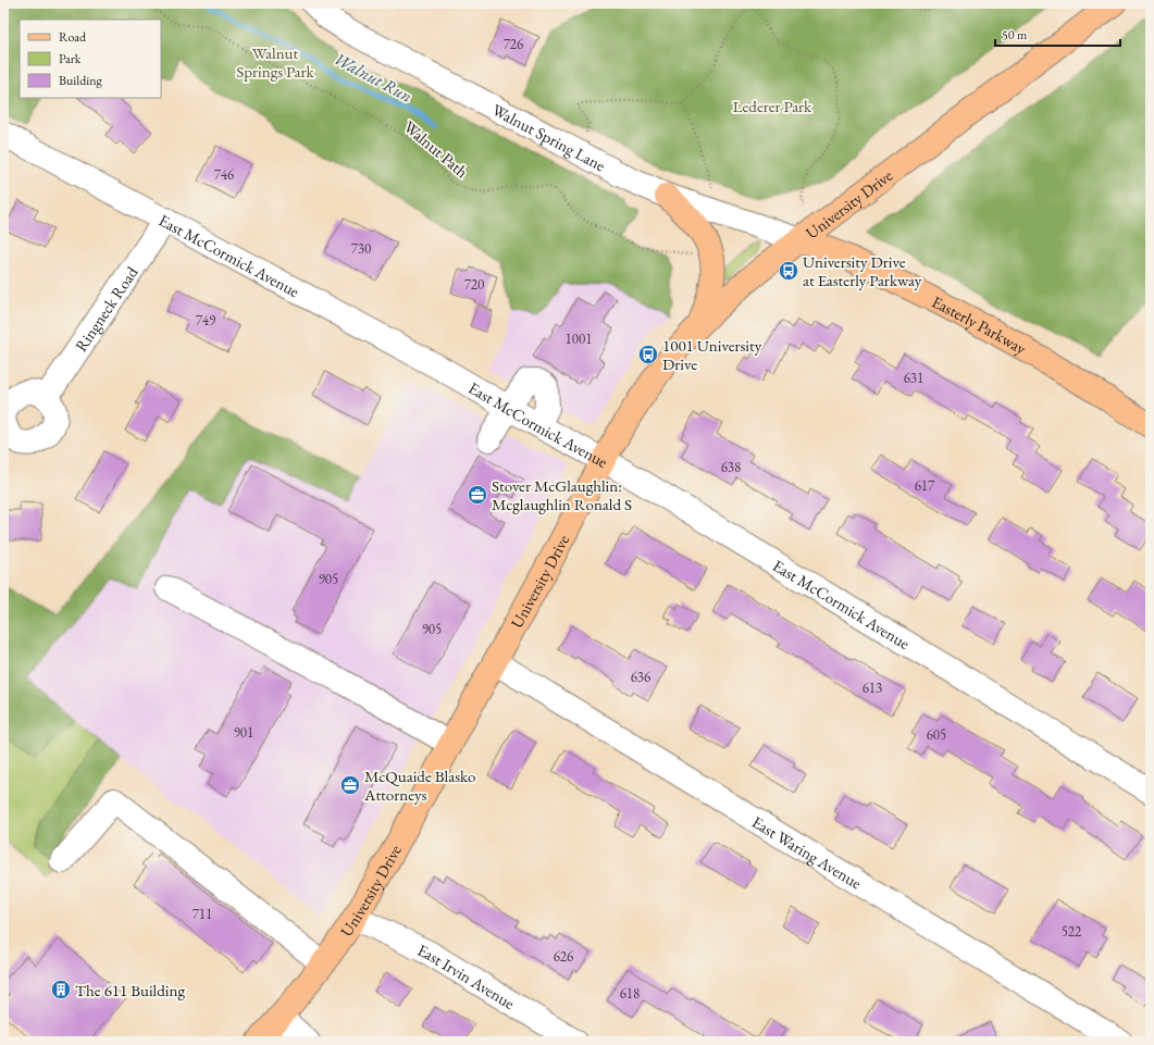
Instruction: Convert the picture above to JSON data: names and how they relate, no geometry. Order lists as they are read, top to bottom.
{
  "streets": {
    "main road": ["University Drive", "Easterly Parkway"],
    "street": [
      "Walnut Spring Lane",
      "East McCormick Avenue",
      "Ringneck Road",
      "East Waring Avenue",
      "East Irvin Avenue"
    ],
    "path": ["Walnut Path"]
  },
  "crossings": [
    ["Walnut Spring Lane", "University Drive"],
    ["Walnut Spring Lane", "Easterly Parkway"],
    ["University Drive", "East McCormick Avenue"],
    ["University Drive", "Easterly Parkway"],
    ["University Drive", "East Waring Avenue"],
    ["University Drive", "East Irvin Avenue"],
    ["East McCormick Avenue", "Ringneck Road"]
  ],
  "water": ["Walnut Run"],
  "parks": ["Walnut Springs Park", "Lederer Park"],
  "places": {
    "bus stop": ["University Drive at Easterly Parkway", "1001 University Drive"],
    "office": ["Stover McGlaughlin: Mcglaughlin Ronald S", "McQuaide Blasko Attorneys"],
    "building": ["The 611 Building"]
  },
  "house_numbers": [
    "726",
    "746",
    "730",
    "720",
    "749",
    "1001",
    "631",
    "638",
    "617",
    "905",
    "905",
    "636",
    "613",
    "901",
    "605",
    "711",
    "522",
    "626",
    "618"
  ],
  "legend": ["Road", "Park", "Building"],
  "scale_bar": "50 m"
}
